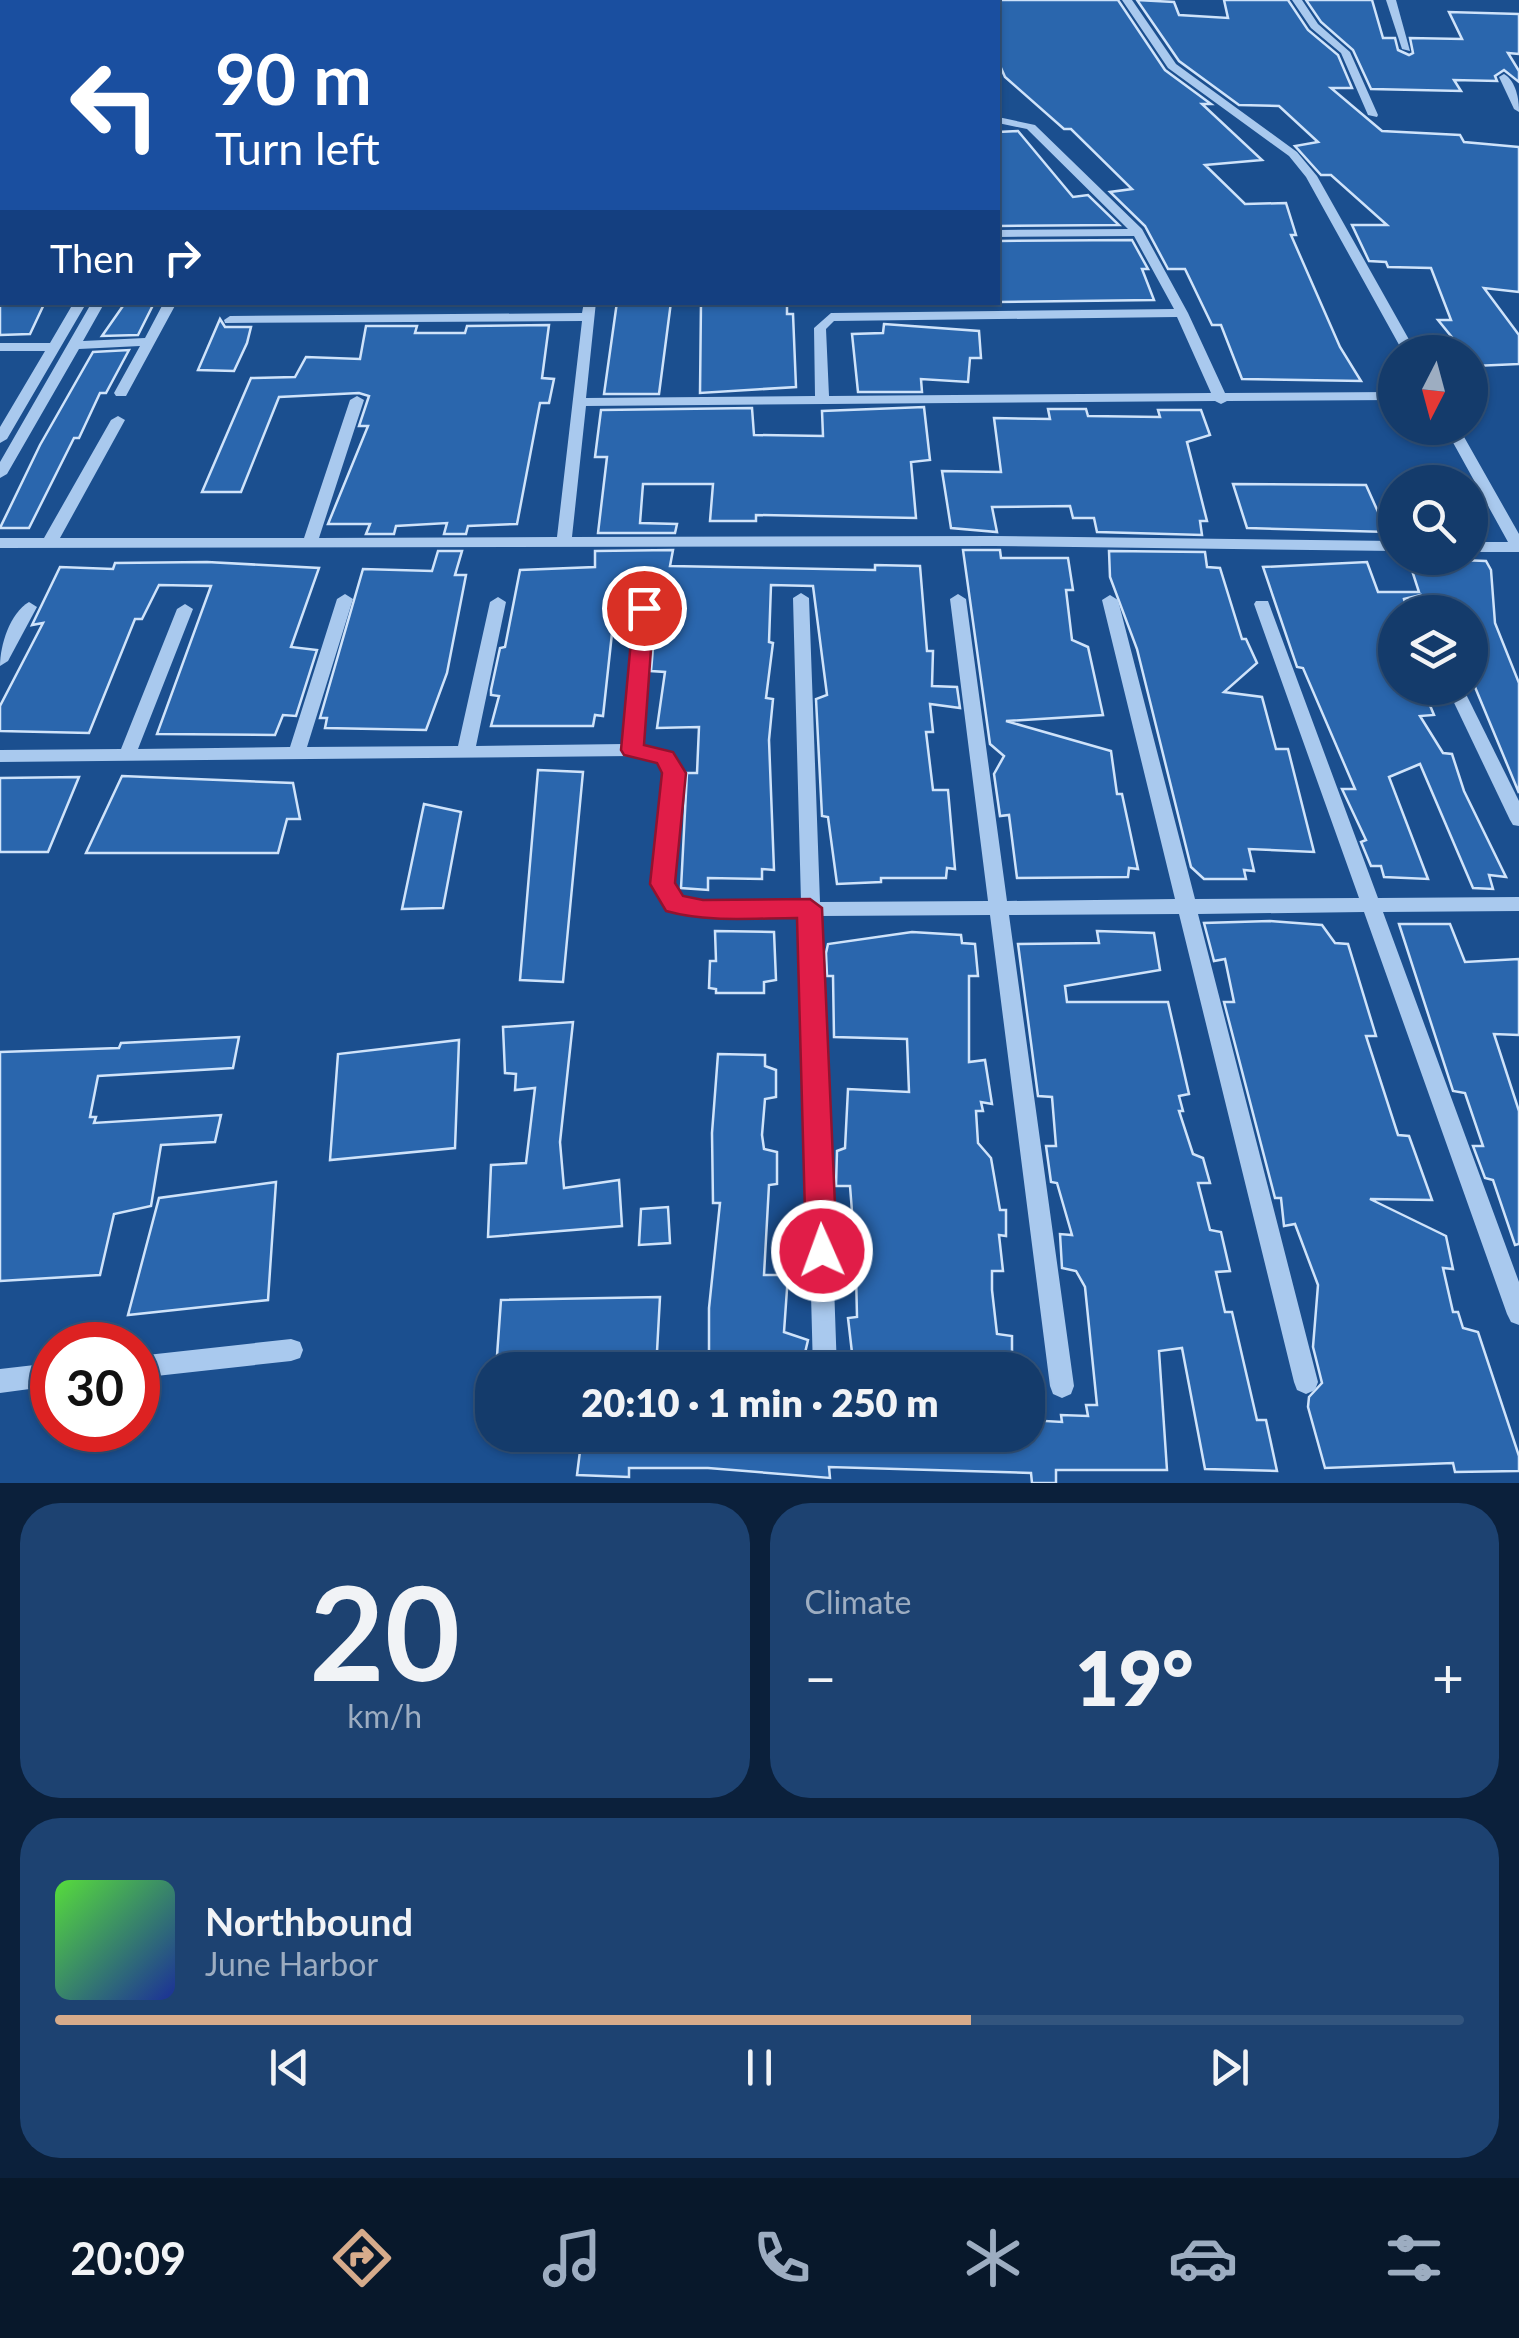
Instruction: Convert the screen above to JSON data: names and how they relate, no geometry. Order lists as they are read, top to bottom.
{
  "north": "bottom",
  "page": {
    "turn": ["90 m", "Turn left"],
    "then": "Then",
    "limit": "30",
    "trip": "20:10 · 1 min · 250 m",
    "tile": [
      ["20", "km/h"],
      "Climate"
    ],
    "heat": ["−", "19°", "+"],
    "song": ["Northbound", "June Harbor"],
    "tabs": "20:09"
  }
}
